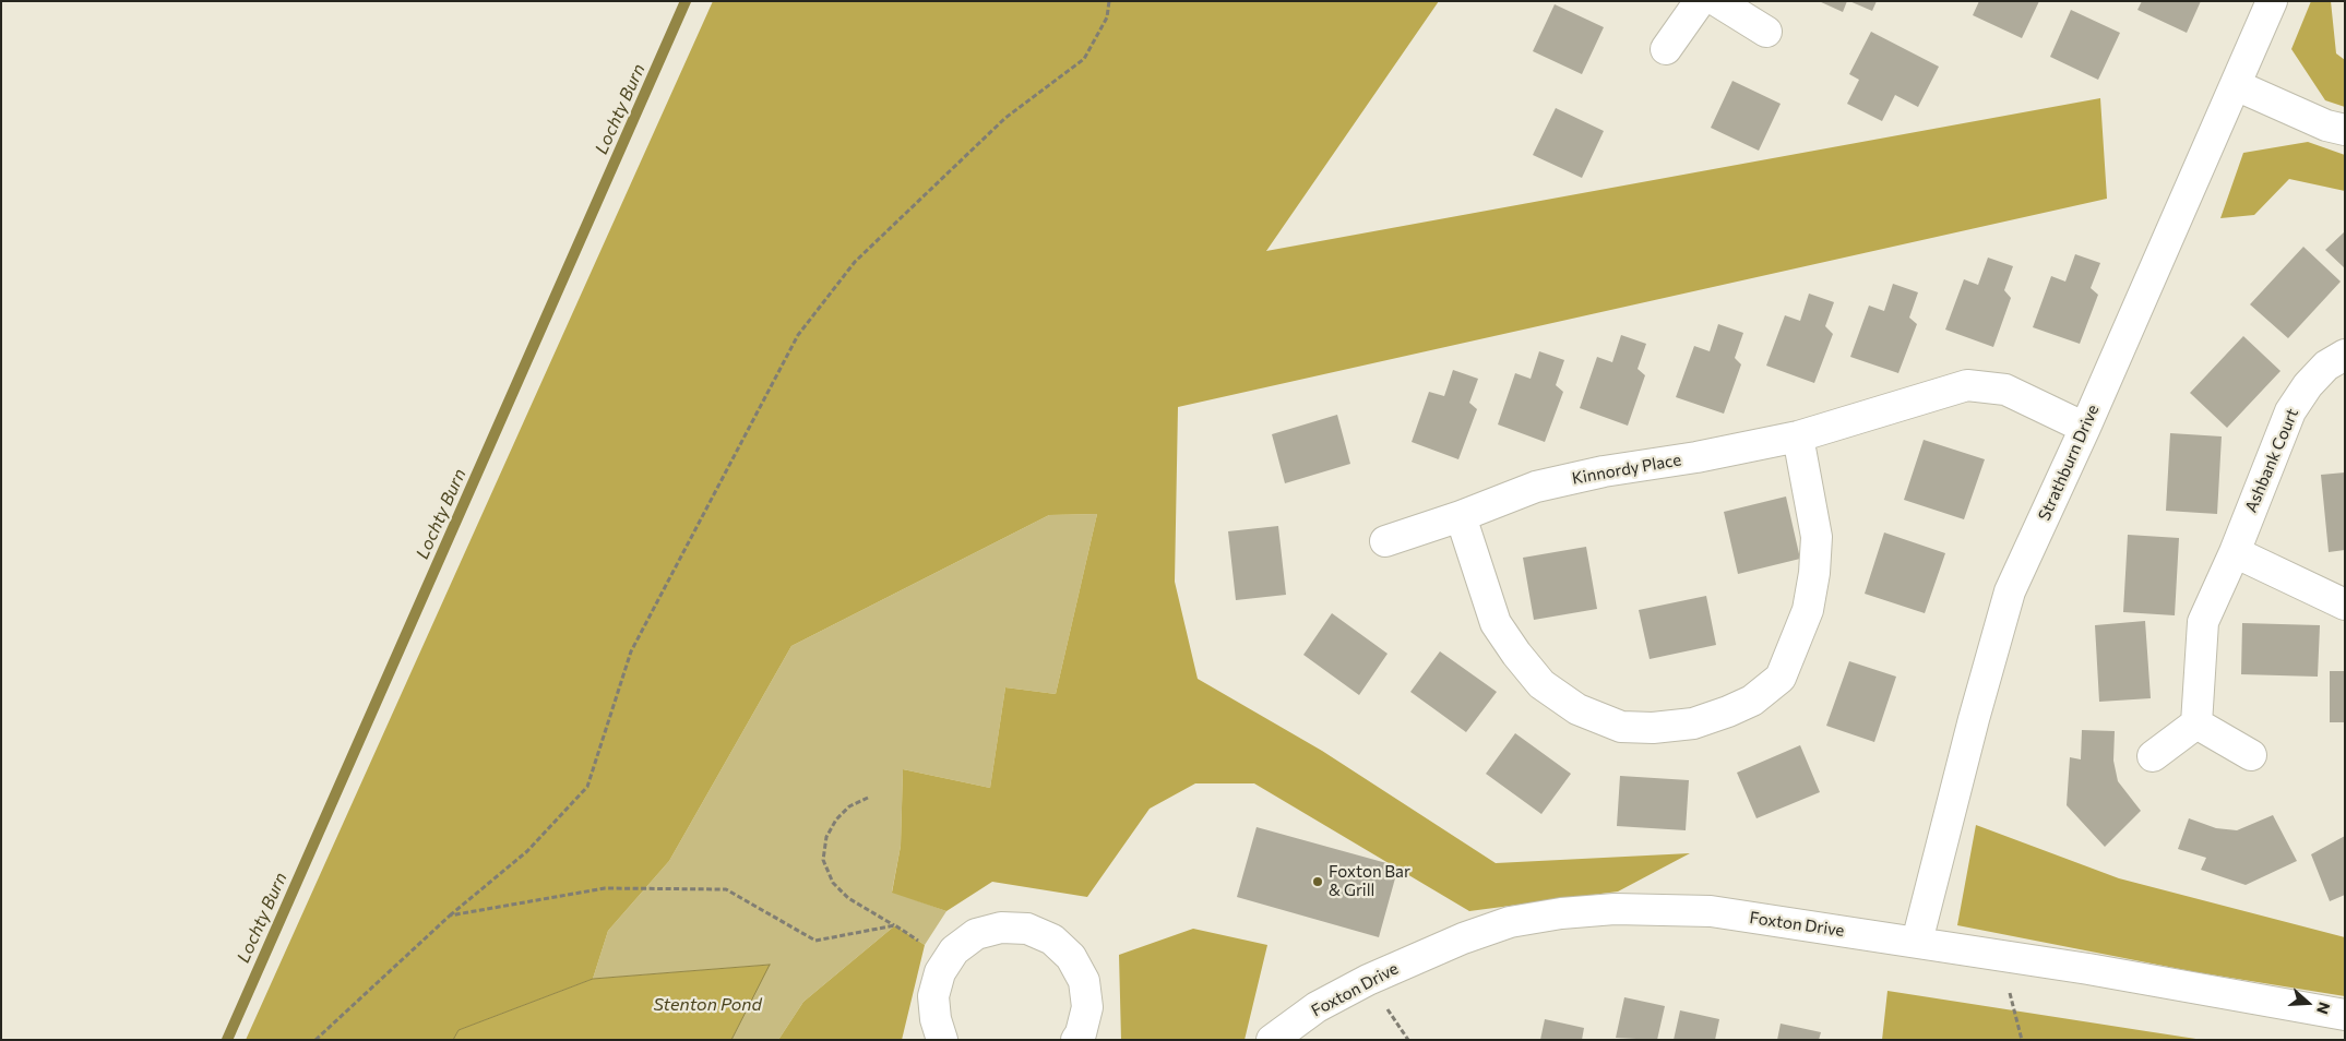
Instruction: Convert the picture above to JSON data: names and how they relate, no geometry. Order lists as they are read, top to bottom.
{
  "streets": {
    "street": [
      "Ashbank Court",
      "Strathburn Drive",
      "Kinnordy Place",
      "Foxton Drive"
    ]
  },
  "crossings": [
    ["Strathburn Drive", "Kinnordy Place"],
    ["Strathburn Drive", "Foxton Drive"]
  ],
  "water": ["Lochty Burn", "Stenton Pond"],
  "places": ["Foxton Bar & Grill"],
  "north": "right"
}
